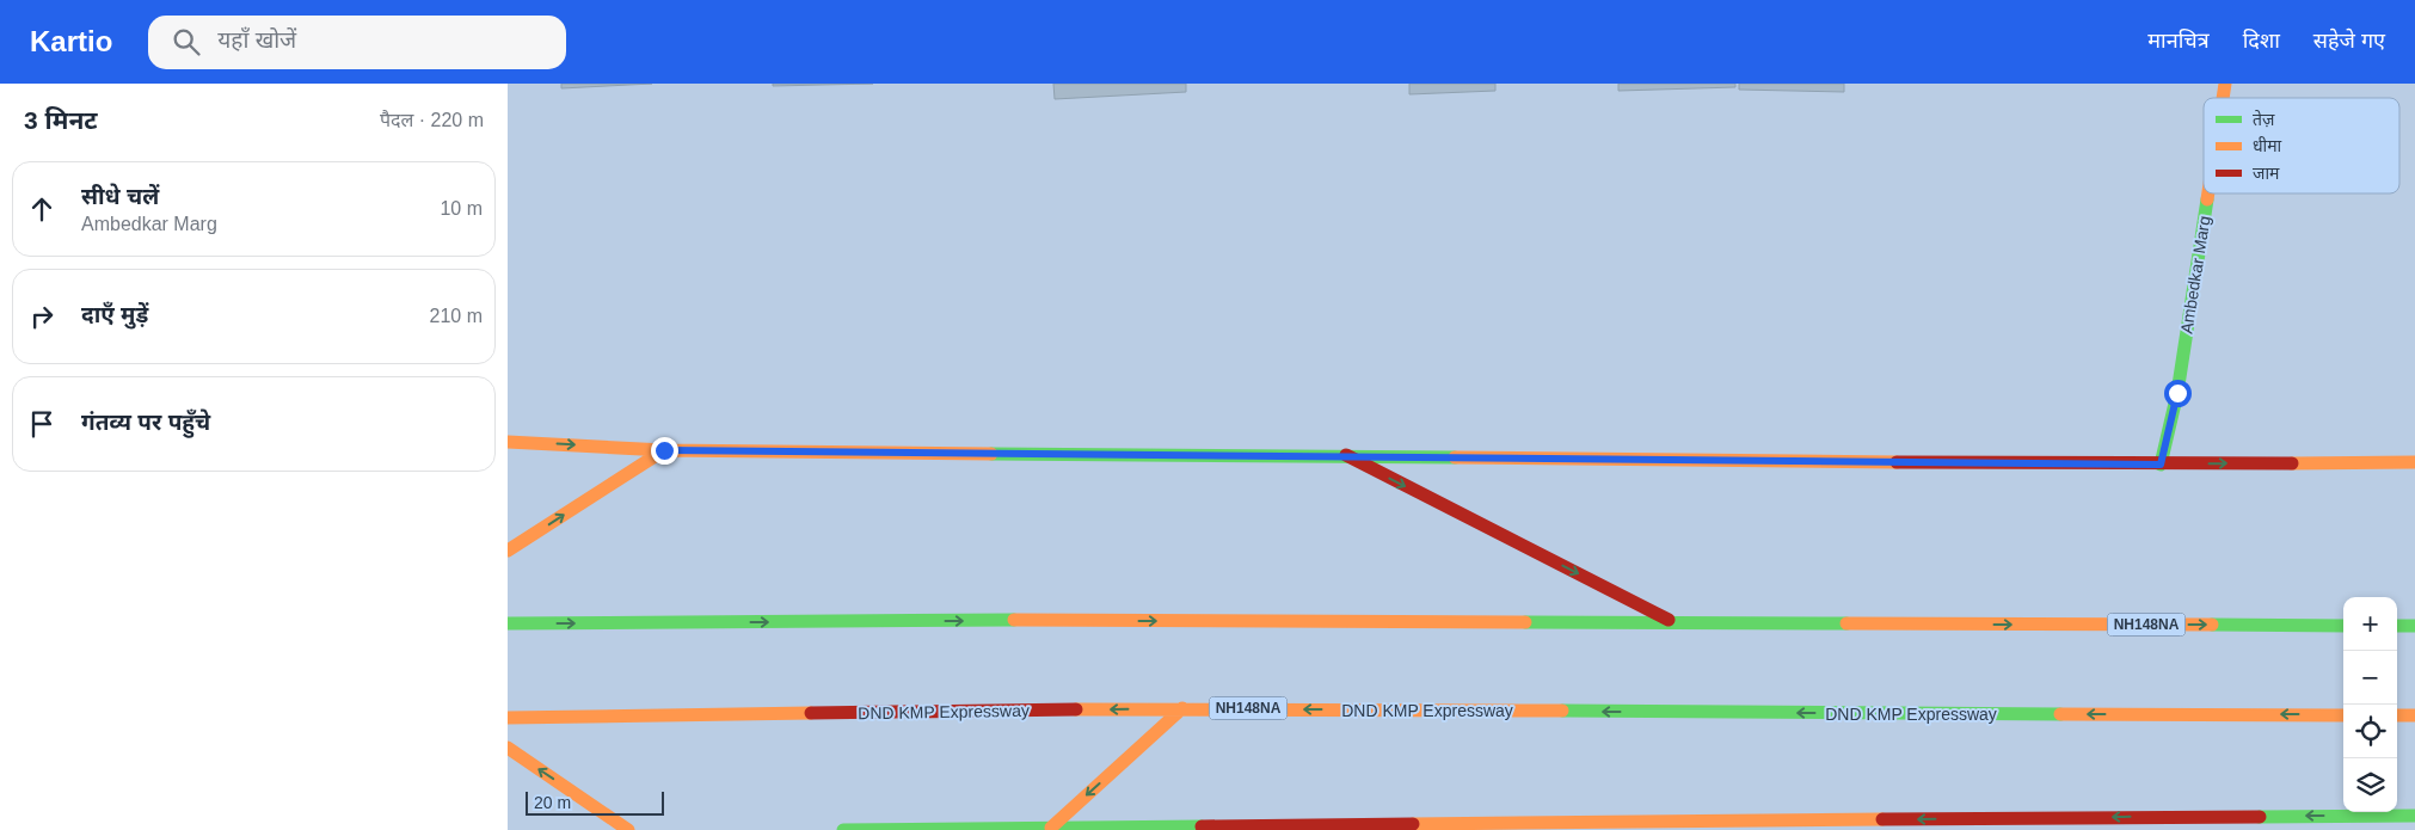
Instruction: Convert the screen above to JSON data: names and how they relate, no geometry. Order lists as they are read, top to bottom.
{
  "streets": {
    "main road": ["Ambedkar Marg", "NH148NA", "DND KMP Expressway"]
  },
  "legend": ["तेज़", "धीमा", "जाम"],
  "scale_bar": "20 m",
  "page": {
    "header": "Kartio",
    "search": "यहाँ खोजें",
    "nav": ["मानचित्र", "दिशा", "सहेजे गए"],
    "heading": ["3 मिनट", "पैदल · 220 m"],
    "list": [
      ["सीधे चलें", "Ambedkar Marg", "10 m"],
      ["दाएँ मुड़ें", "210 m"],
      "गंतव्य पर पहुँचे"
    ],
    "map_buttons": ["+", "−"],
    "scale": "20 m"
  }
}
